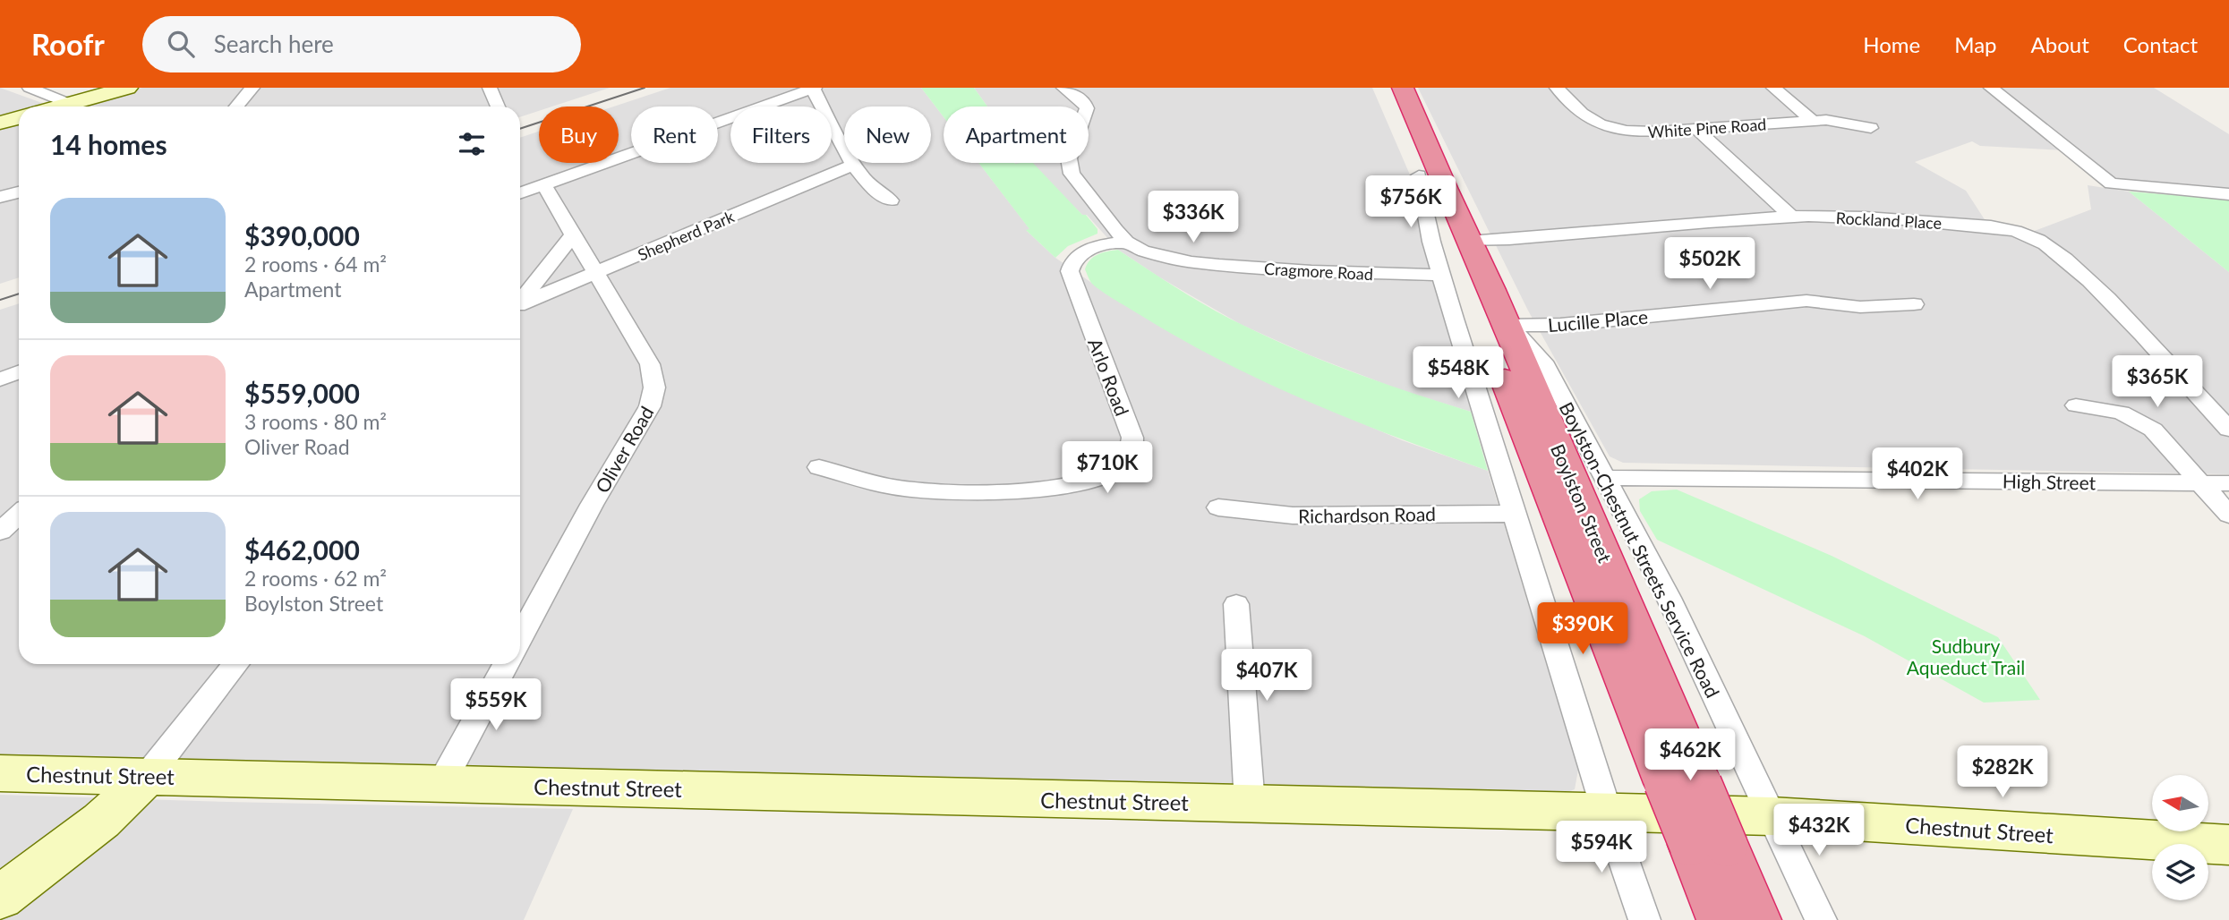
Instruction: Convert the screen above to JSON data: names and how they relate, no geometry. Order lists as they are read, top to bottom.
{
  "streets": {
    "highway": ["Boylston Street"],
    "main road": ["Chestnut Street"],
    "street": [
      "White Pine Road",
      "Rockland Place",
      "Shepherd Park",
      "Cragmore Road",
      "Lucille Place",
      "Arlo Road",
      "Oliver Road",
      "High Street",
      "Richardson Road",
      "Boylston-Chestnut Streets Service Road"
    ]
  },
  "crossings": [
    ["Rockland Place", "Boylston Street"],
    ["Shepherd Park", "Oliver Road"],
    ["Cragmore Road", "Arlo Road"],
    ["Lucille Place", "Boylston Street"],
    ["Lucille Place", "Boylston-Chestnut Streets Service Road"],
    ["High Street", "Boylston-Chestnut Streets Service Road"],
    ["Boylston Street", "Boylston-Chestnut Streets Service Road"],
    ["Boylston-Chestnut Streets Service Road", "Chestnut Street"]
  ],
  "parks": ["Sudbury Aqueduct Trail"],
  "north": "left",
  "page": {
    "header": "Roofr",
    "search": "Search here",
    "nav": [
      "Home",
      "Map",
      "About",
      "Contact"
    ],
    "chip": [
      "Buy",
      "Rent",
      "Filters",
      "New",
      "Apartment"
    ],
    "heading": "14 homes",
    "price": [
      "$756K",
      "$336K",
      "$502K",
      "$548K",
      "$365K",
      "$710K",
      "$402K",
      "$390K",
      "$407K",
      "$559K",
      "$462K",
      "$282K",
      "$432K",
      "$594K"
    ],
    "list": [
      {
        "name": "$390,000",
        "note": "2 rooms · 64 m² · Apartment"
      },
      {
        "name": "$559,000",
        "note": "3 rooms · 80 m² · Oliver Road"
      },
      {
        "name": "$462,000",
        "note": "2 rooms · 62 m² · Boylston Street"
      }
    ]
  }
}
